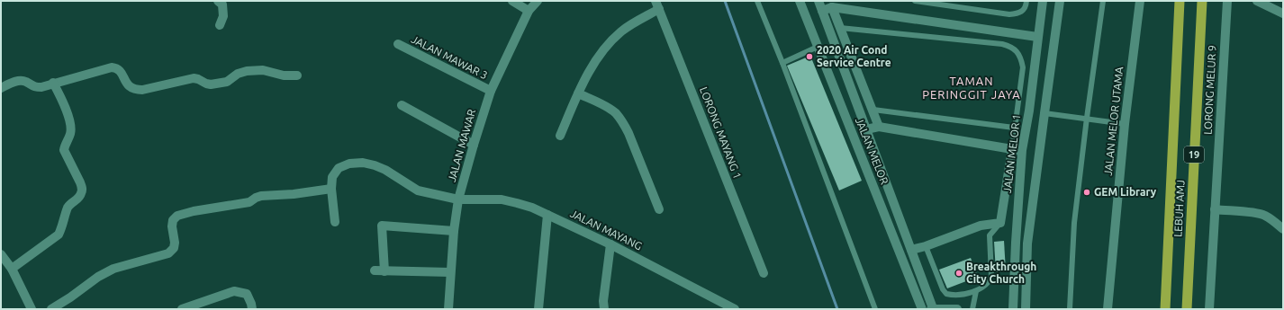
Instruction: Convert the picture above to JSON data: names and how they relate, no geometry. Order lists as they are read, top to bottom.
{
  "streets": {
    "highway": ["19", "LEBUH AMJ"],
    "street": [
      "JALAN MAWAR 3",
      "LORONG MELUR 9",
      "JALAN MELOR UTAMA",
      "LORONG MAYANG 1",
      "JALAN MAWAR",
      "JALAN MELOR",
      "JALAN MELOR 1",
      "JALAN MAYANG"
    ]
  },
  "crossings": [
    ["JALAN MAWAR 3", "JALAN MAWAR"],
    ["JALAN MAWAR", "JALAN MAYANG"]
  ],
  "districts": ["TAMAN PERINGGIT JAYA"],
  "places": ["2020 Air Cond Service Centre", "GEM Library", "Breakthrough City Church"]
}
